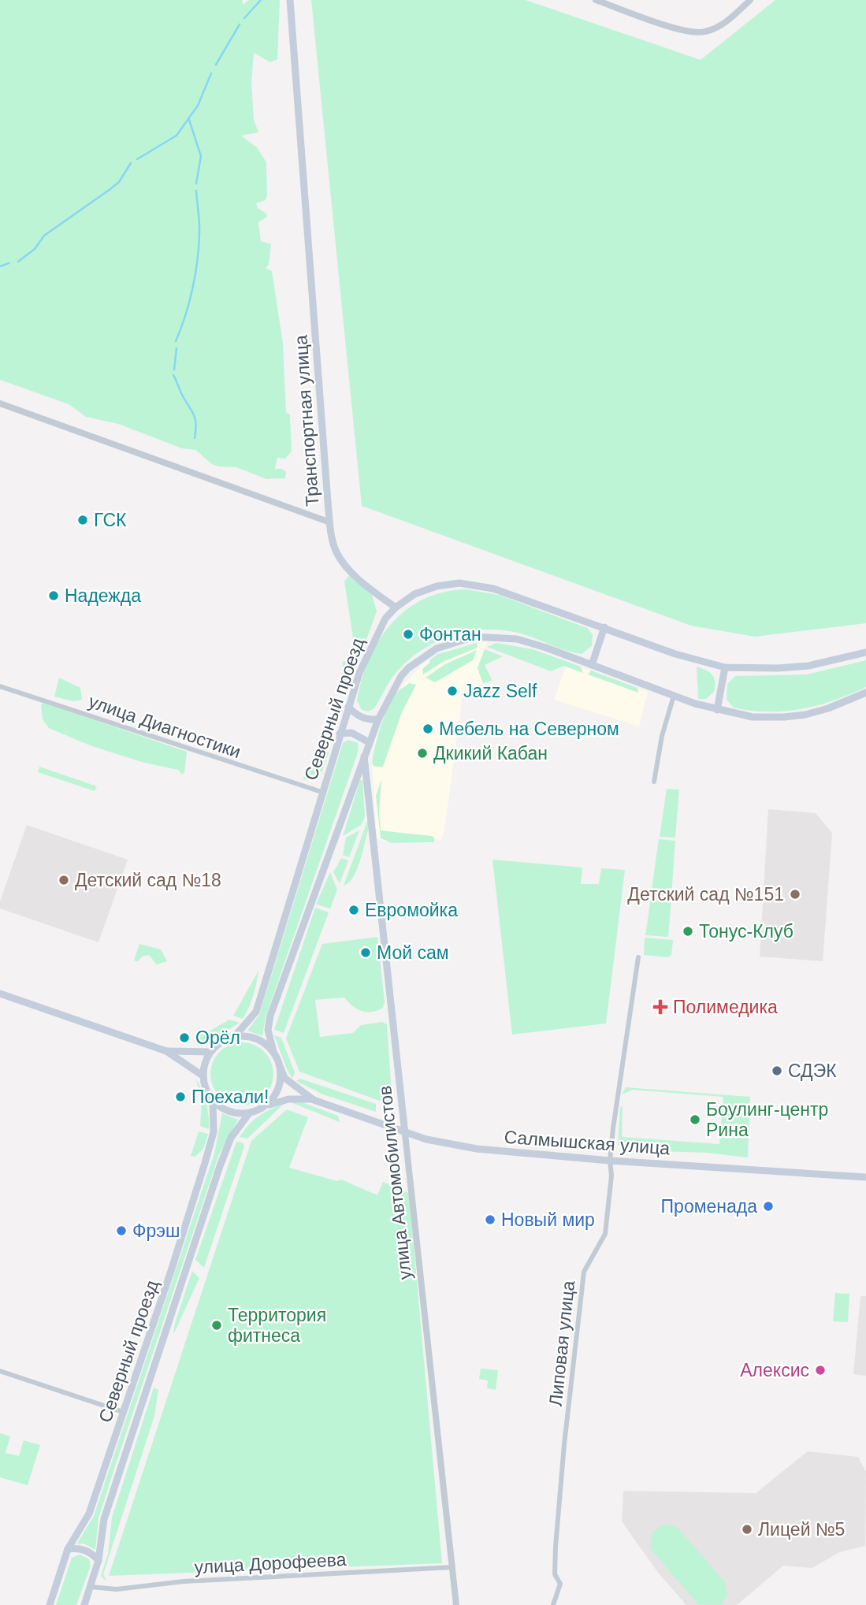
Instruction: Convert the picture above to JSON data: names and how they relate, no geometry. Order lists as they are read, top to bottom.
{
  "streets": {
    "main road": [
      "Транспортная улица",
      "Северный проезд",
      "Салмышская улица",
      "улица Автомобилистов"
    ],
    "street": ["улица Диагностики", "Липовая улица", "улица Дорофеева"]
  },
  "crossings": [
    ["Северный проезд", "улица Диагностики"],
    ["Северный проезд", "улица Дорофеева"],
    ["Салмышская улица", "улица Автомобилистов"],
    ["Салмышская улица", "Липовая улица"],
    ["улица Автомобилистов", "улица Дорофеева"]
  ],
  "places": {
    "other": [
      "ГСК",
      "Надежда",
      "Фонтан",
      "Jazz Self",
      "Мебель на Северном",
      "Дкикий Кабан",
      "Детский сад №18",
      "Детский сад №151",
      "Евромойка",
      "Тонус-Клуб",
      "Мой сам",
      "Орёл",
      "СДЭК",
      "Поехали!",
      "Боулинг-центр Рина",
      "Променада",
      "Новый мир",
      "Фрэш",
      "Территория фитнеса",
      "Алексис",
      "Лицей №5"
    ],
    "health": ["Полимедика"]
  }
}
